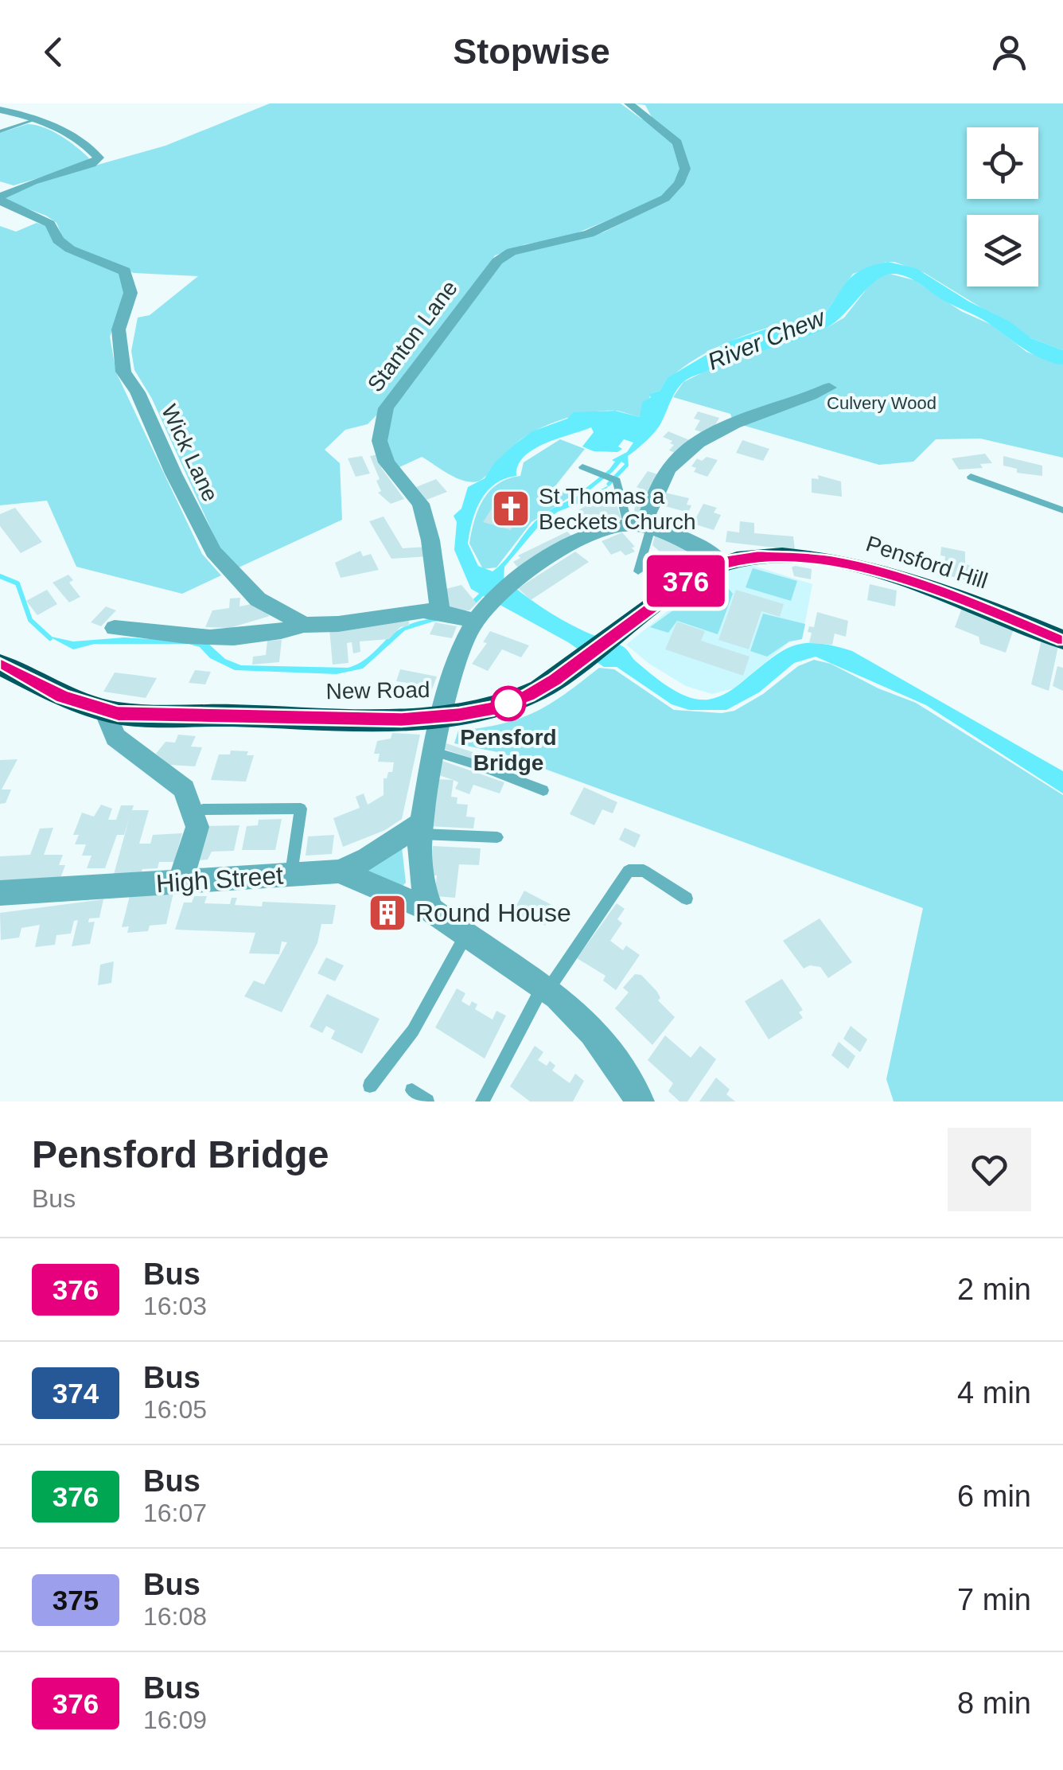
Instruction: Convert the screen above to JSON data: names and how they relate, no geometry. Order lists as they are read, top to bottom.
{
  "streets": {
    "highway": ["Pensford Hill", "New Road"],
    "street": ["Stanton Lane", "Wick Lane", "High Street"]
  },
  "crossings": [
    ["Stanton Lane", "Wick Lane"],
    ["Pensford Hill", "New Road"]
  ],
  "water": ["River Chew"],
  "parks": ["Culvery Wood"],
  "places": {
    "church": ["St Thomas a Beckets Church"],
    "other": ["Pensford Bridge"],
    "building": ["Round House"]
  },
  "lines": ["bus line 376"],
  "page": {
    "header": "Stopwise",
    "on_map": "376",
    "heading": ["Pensford Bridge", "Bus"],
    "list": [
      {
        "mark": "376",
        "name": "Bus",
        "note": "16:03",
        "value": "2 min"
      },
      {
        "mark": "374",
        "name": "Bus",
        "note": "16:05",
        "value": "4 min"
      },
      {
        "mark": "376",
        "name": "Bus",
        "note": "16:07",
        "value": "6 min"
      },
      {
        "mark": "375",
        "name": "Bus",
        "note": "16:08",
        "value": "7 min"
      },
      {
        "mark": "376",
        "name": "Bus",
        "note": "16:09",
        "value": "8 min"
      }
    ]
  }
}
